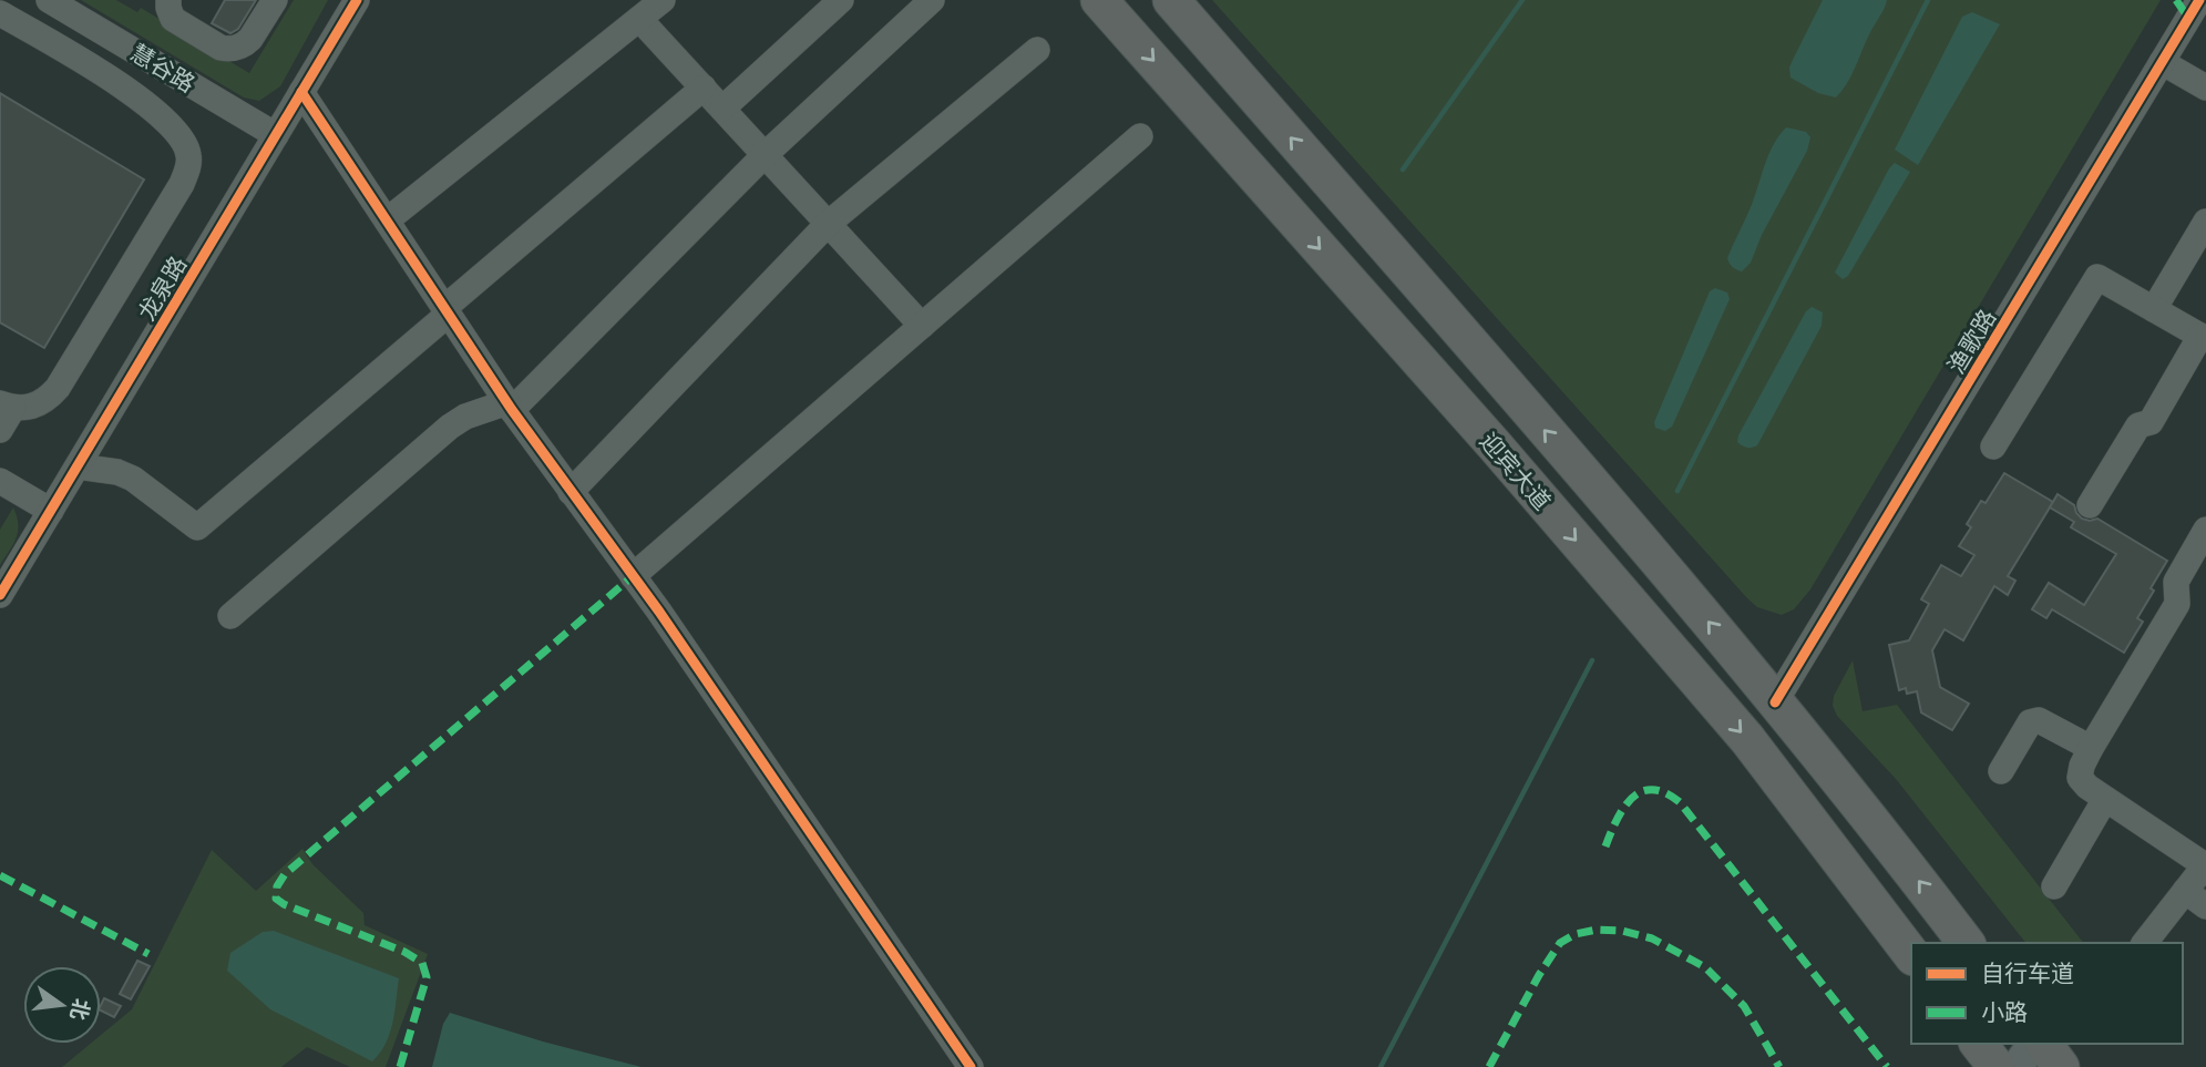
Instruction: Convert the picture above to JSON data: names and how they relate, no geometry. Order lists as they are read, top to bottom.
{
  "streets": {
    "highway": ["迎宾大道"],
    "street": ["慧谷路", "龙泉路", "渔歌路"]
  },
  "crossings": [
    ["慧谷路", "龙泉路"],
    ["渔歌路", "迎宾大道"]
  ],
  "legend": ["自行车道", "小路"],
  "north": "right"
}
